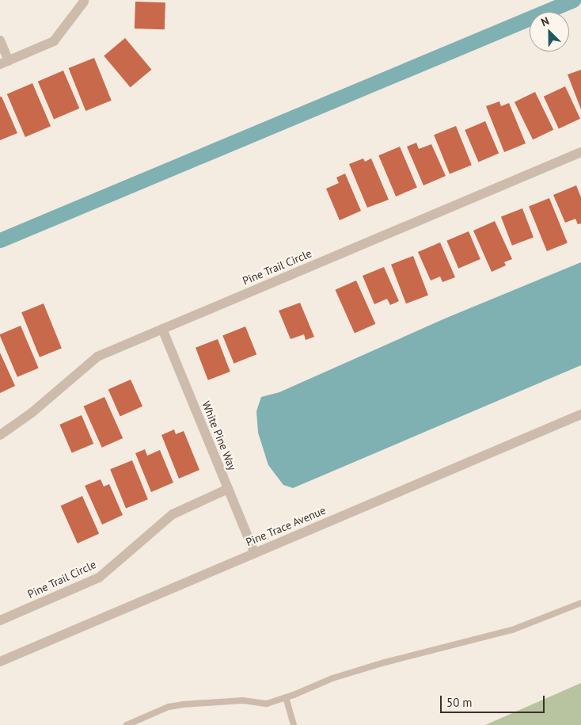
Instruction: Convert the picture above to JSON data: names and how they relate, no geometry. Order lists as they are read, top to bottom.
{
  "streets": {
    "street": ["Pine Trail Circle", "White Pine Way", "Pine Trace Avenue"]
  },
  "crossings": [
    ["Pine Trail Circle", "White Pine Way"],
    ["White Pine Way", "Pine Trace Avenue"]
  ],
  "scale_bar": "50 m",
  "north": "top left"
}
